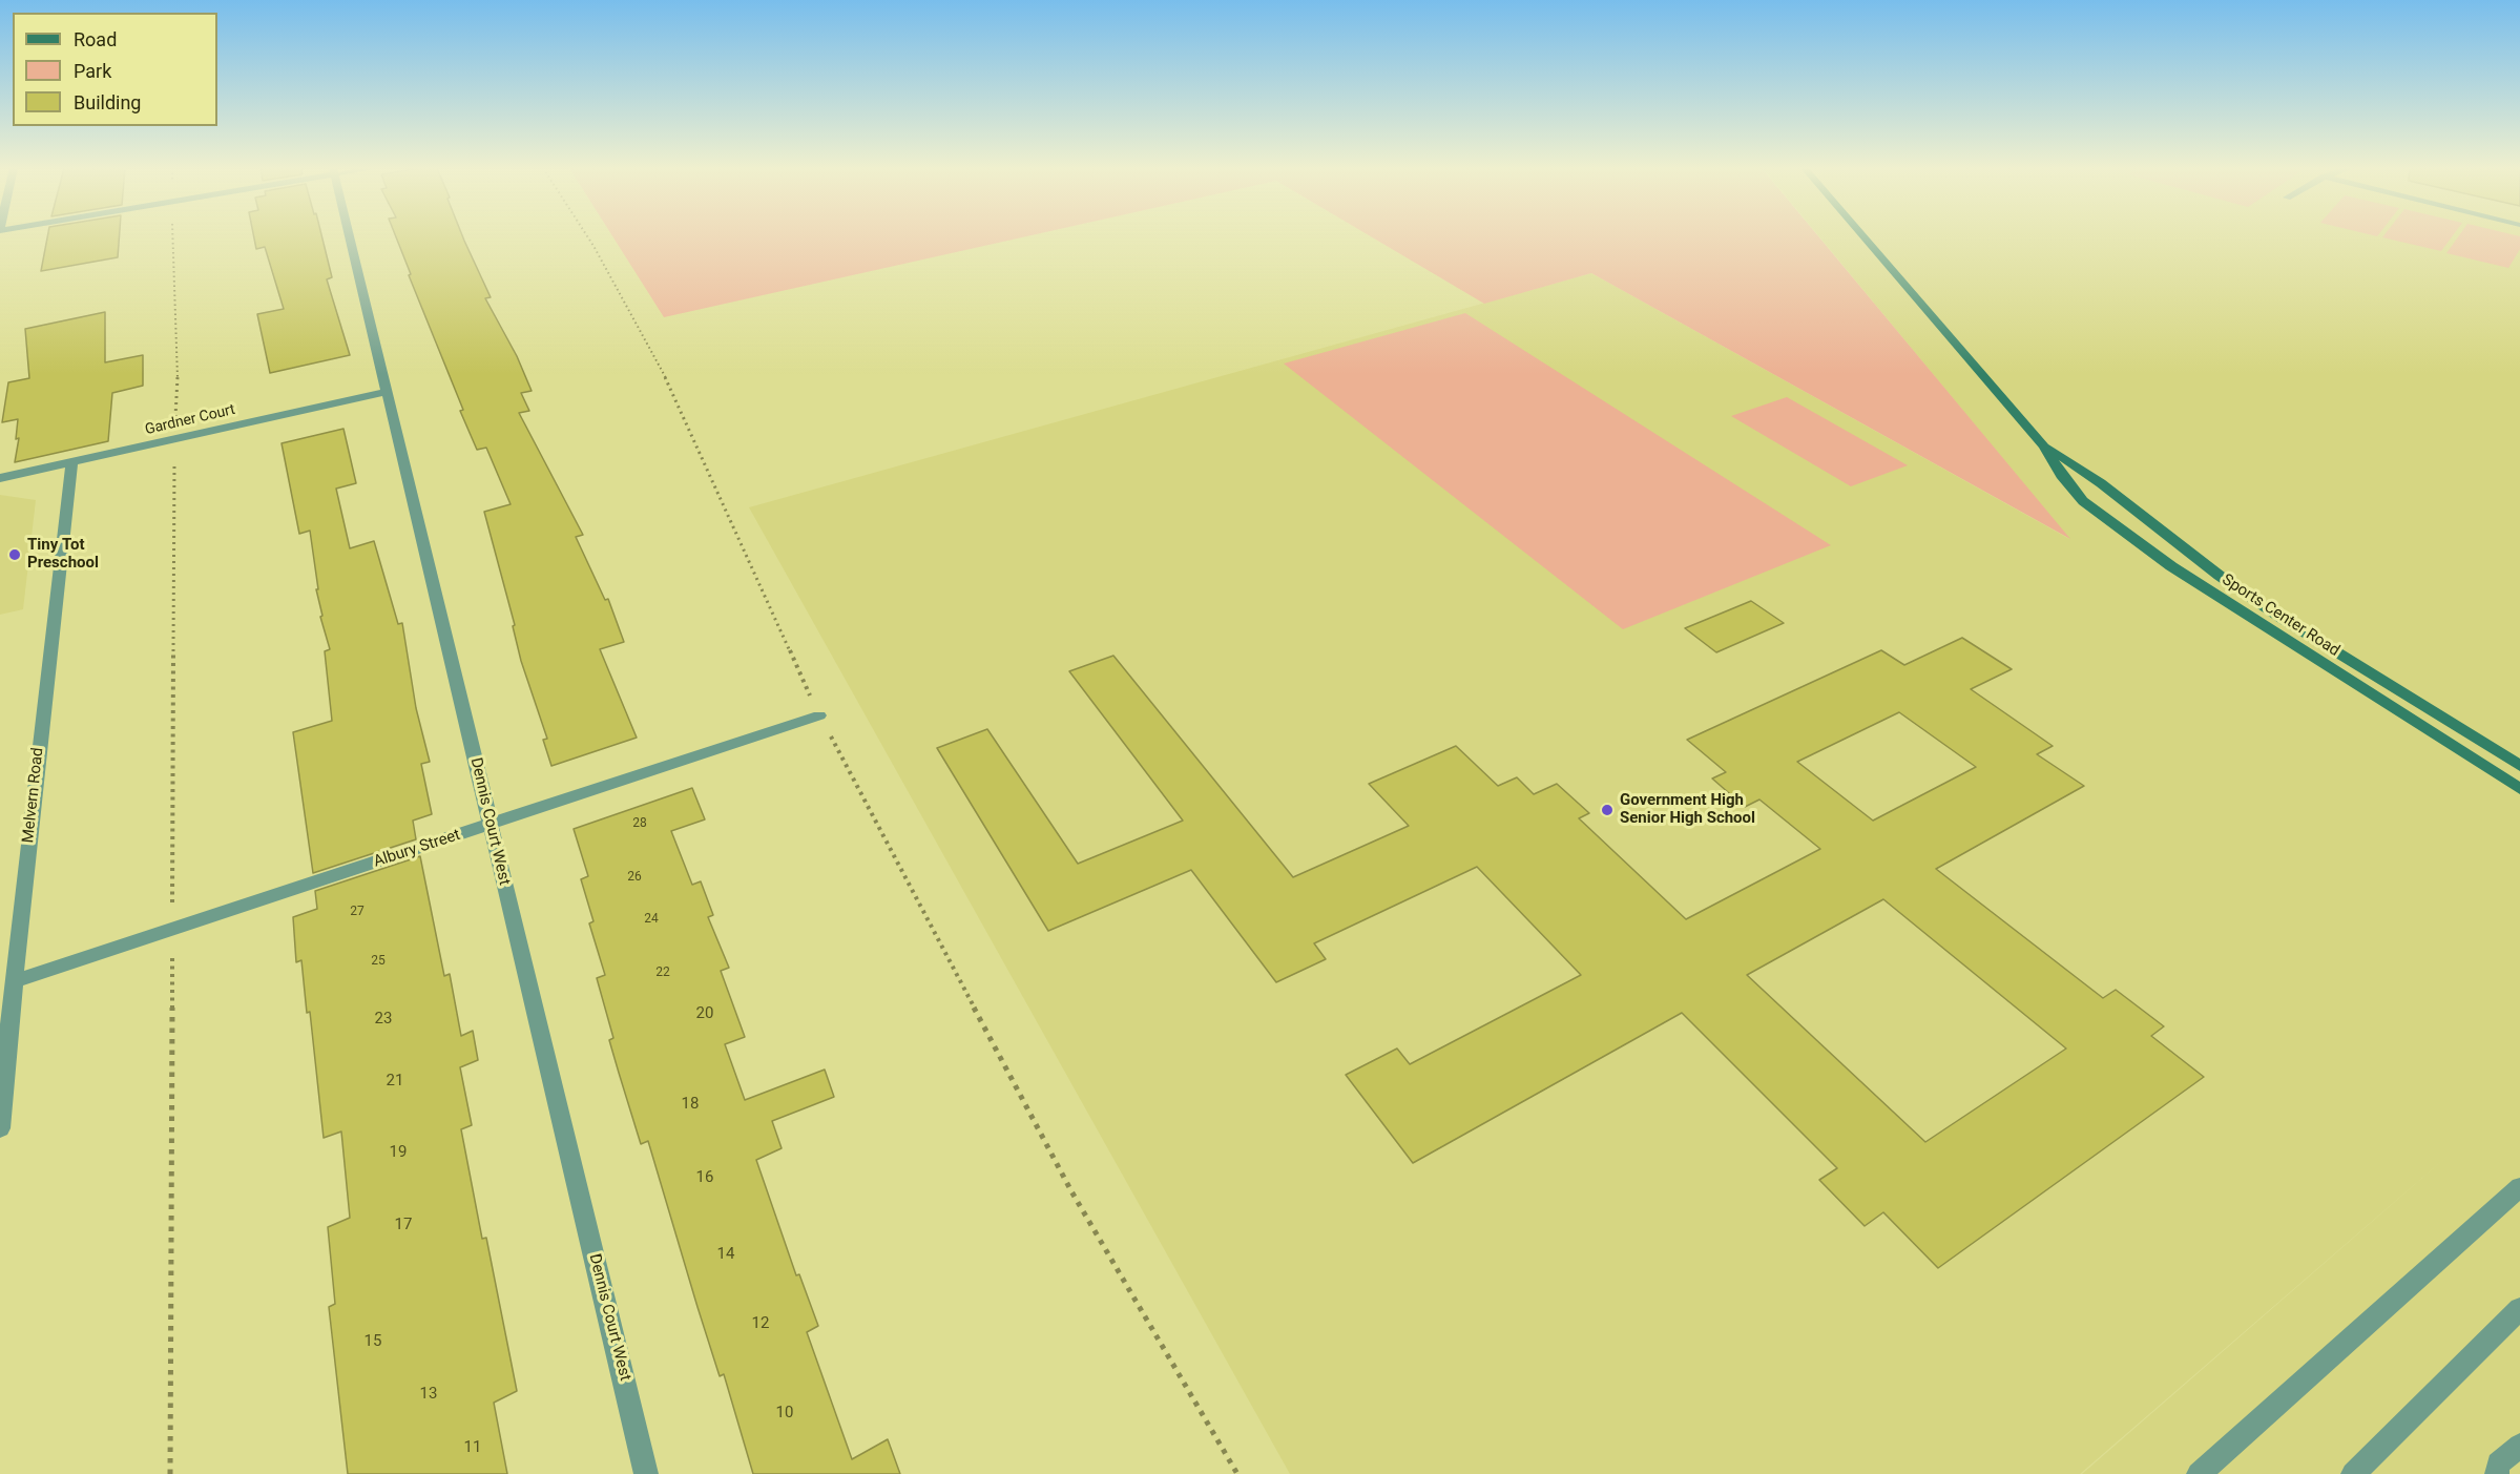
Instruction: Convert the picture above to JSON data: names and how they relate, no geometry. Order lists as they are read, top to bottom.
{
  "streets": {
    "main road": ["Sports Center Road"],
    "street": [
      "Gardner Court",
      "Melvern Road",
      "Dennis Court West",
      "Albury Street"
    ]
  },
  "crossings": [
    ["Gardner Court", "Melvern Road"],
    ["Gardner Court", "Dennis Court West"],
    ["Melvern Road", "Albury Street"],
    ["Dennis Court West", "Albury Street"]
  ],
  "places": ["Tiny Tot Preschool", "Government High Senior High School"],
  "house_numbers": [
    "28",
    "26",
    "27",
    "24",
    "25",
    "22",
    "20",
    "23",
    "21",
    "18",
    "19",
    "16",
    "17",
    "14",
    "12",
    "15",
    "13",
    "10",
    "11"
  ],
  "legend": ["Road", "Park", "Building"]
}
